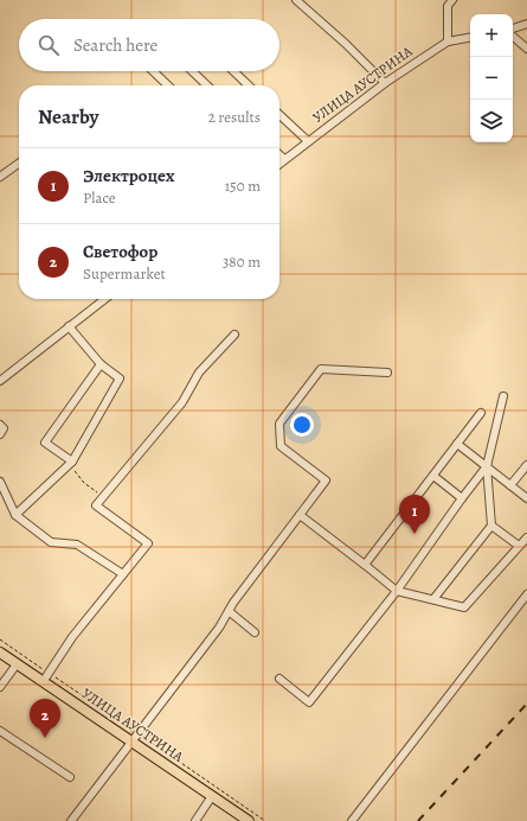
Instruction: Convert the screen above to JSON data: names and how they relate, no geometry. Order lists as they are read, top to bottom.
{
  "streets": {
    "main road": ["УЛИЦА АУСТРИНА"]
  },
  "page": {
    "map_buttons": ["+", "−"],
    "search": "Search here",
    "heading": ["Nearby", "2 results"],
    "list": [
      {
        "mark": "1",
        "name": "Электроцех",
        "note": "Place",
        "value": "150 m"
      },
      {
        "mark": "2",
        "name": "Светофор",
        "note": "Supermarket",
        "value": "380 m"
      }
    ],
    "pins": ["1", "2"]
  }
}
